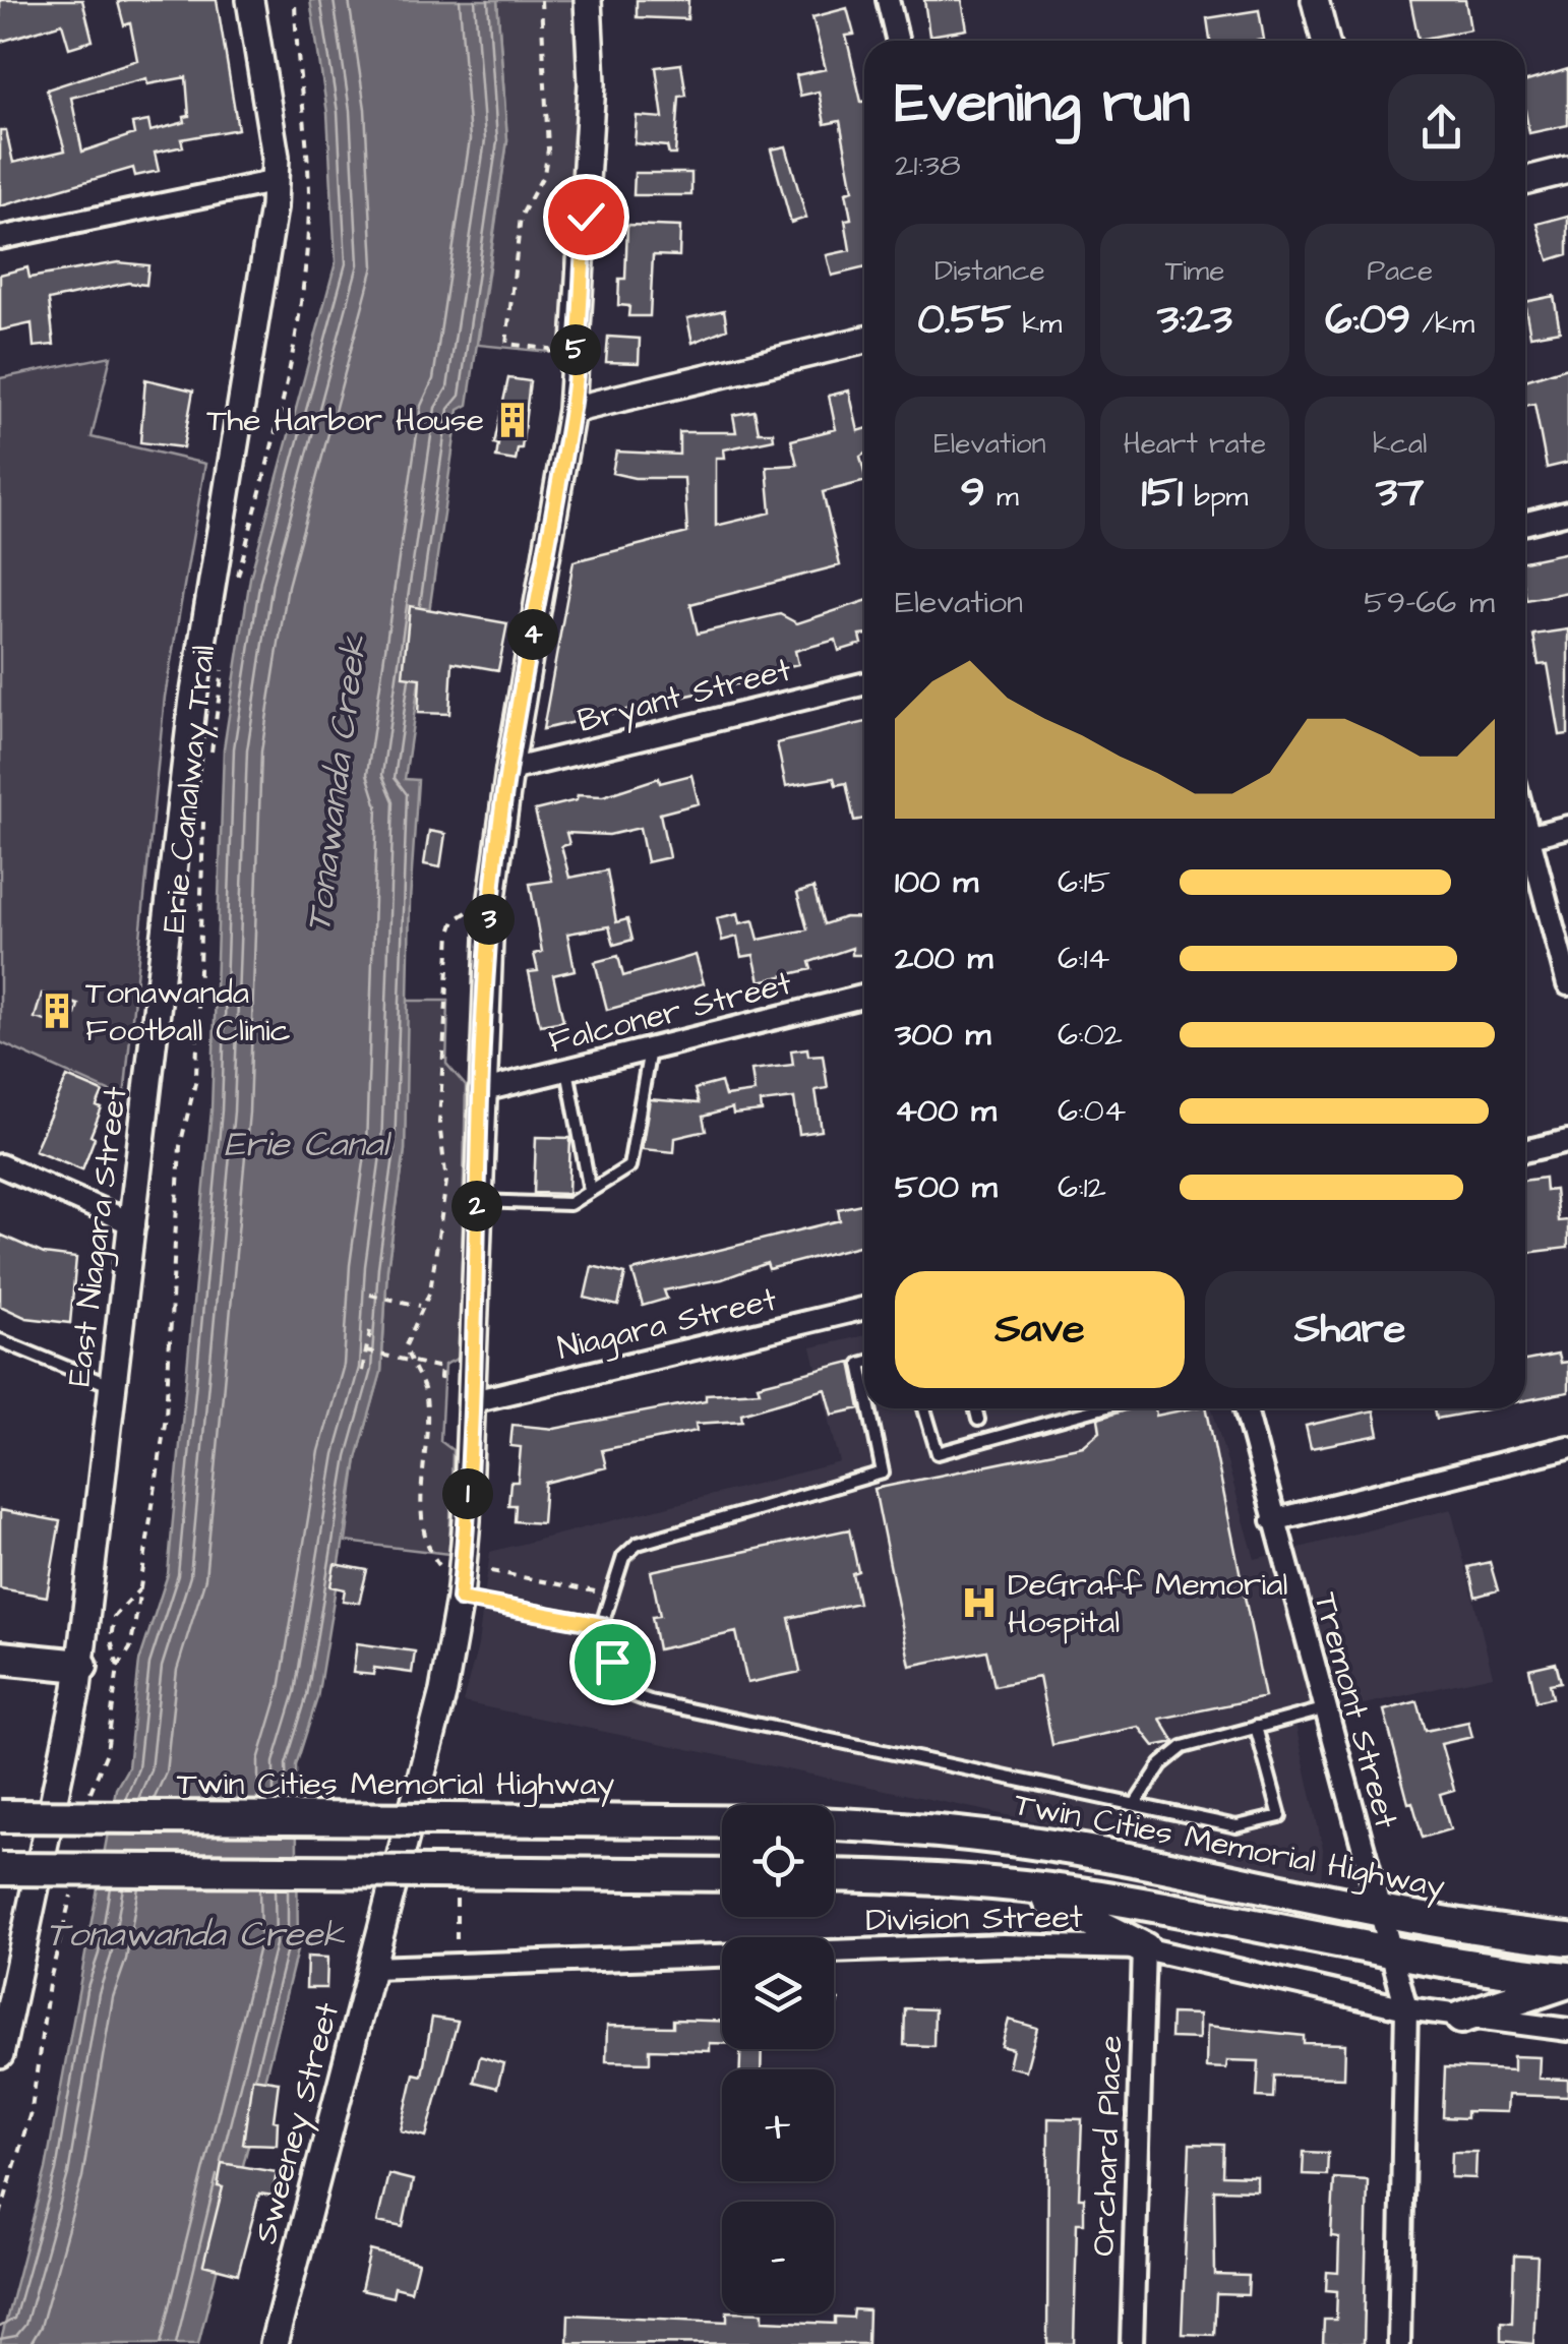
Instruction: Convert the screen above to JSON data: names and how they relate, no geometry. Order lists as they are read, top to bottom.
{
  "streets": {
    "main road": ["Twin Cities Memorial Highway"],
    "street": [
      "Bryant Street",
      "Falconer Street",
      "East Niagara Street",
      "Niagara Street",
      "Tremont Street",
      "Division Street",
      "Sweeney Street",
      "Orchard Place"
    ],
    "path": ["Erie Canalway Trail"]
  },
  "crossings": [
    ["Bryant Street", "Sweeney Street"],
    ["Falconer Street", "Sweeney Street"],
    ["Niagara Street", "Sweeney Street"],
    ["Tremont Street", "Twin Cities Memorial Highway"],
    ["Tremont Street", "Division Street"],
    ["Division Street", "Sweeney Street"],
    ["Division Street", "Orchard Place"]
  ],
  "water": ["Tonawanda Creek", "Erie Canal"],
  "places": {
    "building": ["The Harbor House", "Tonawanda Football Clinic"],
    "hospital": ["DeGraff Memorial Hospital"]
  },
  "page": {
    "heading": ["Evening run", "21:38"],
    "stats": [
      ["Distance", "0.55 km"],
      ["Time", "3:23"],
      ["Pace", "6:09 /km"],
      ["Elevation", "9 m"],
      ["Heart rate", "151 bpm"],
      ["kcal", "37"]
    ],
    "pins": [
      "5",
      "4",
      "3",
      "2",
      "1"
    ],
    "chart": ["Elevation", "59–66 m"],
    "list": [
      {
        "name": "100 m",
        "note": "6:15"
      },
      {
        "name": "200 m",
        "note": "6:14"
      },
      {
        "name": "300 m",
        "note": "6:02"
      },
      {
        "name": "400 m",
        "note": "6:04"
      },
      {
        "name": "500 m",
        "note": "6:12"
      }
    ],
    "buttons": ["Save", "Share"],
    "map_buttons": ["+", "−"]
  }
}
